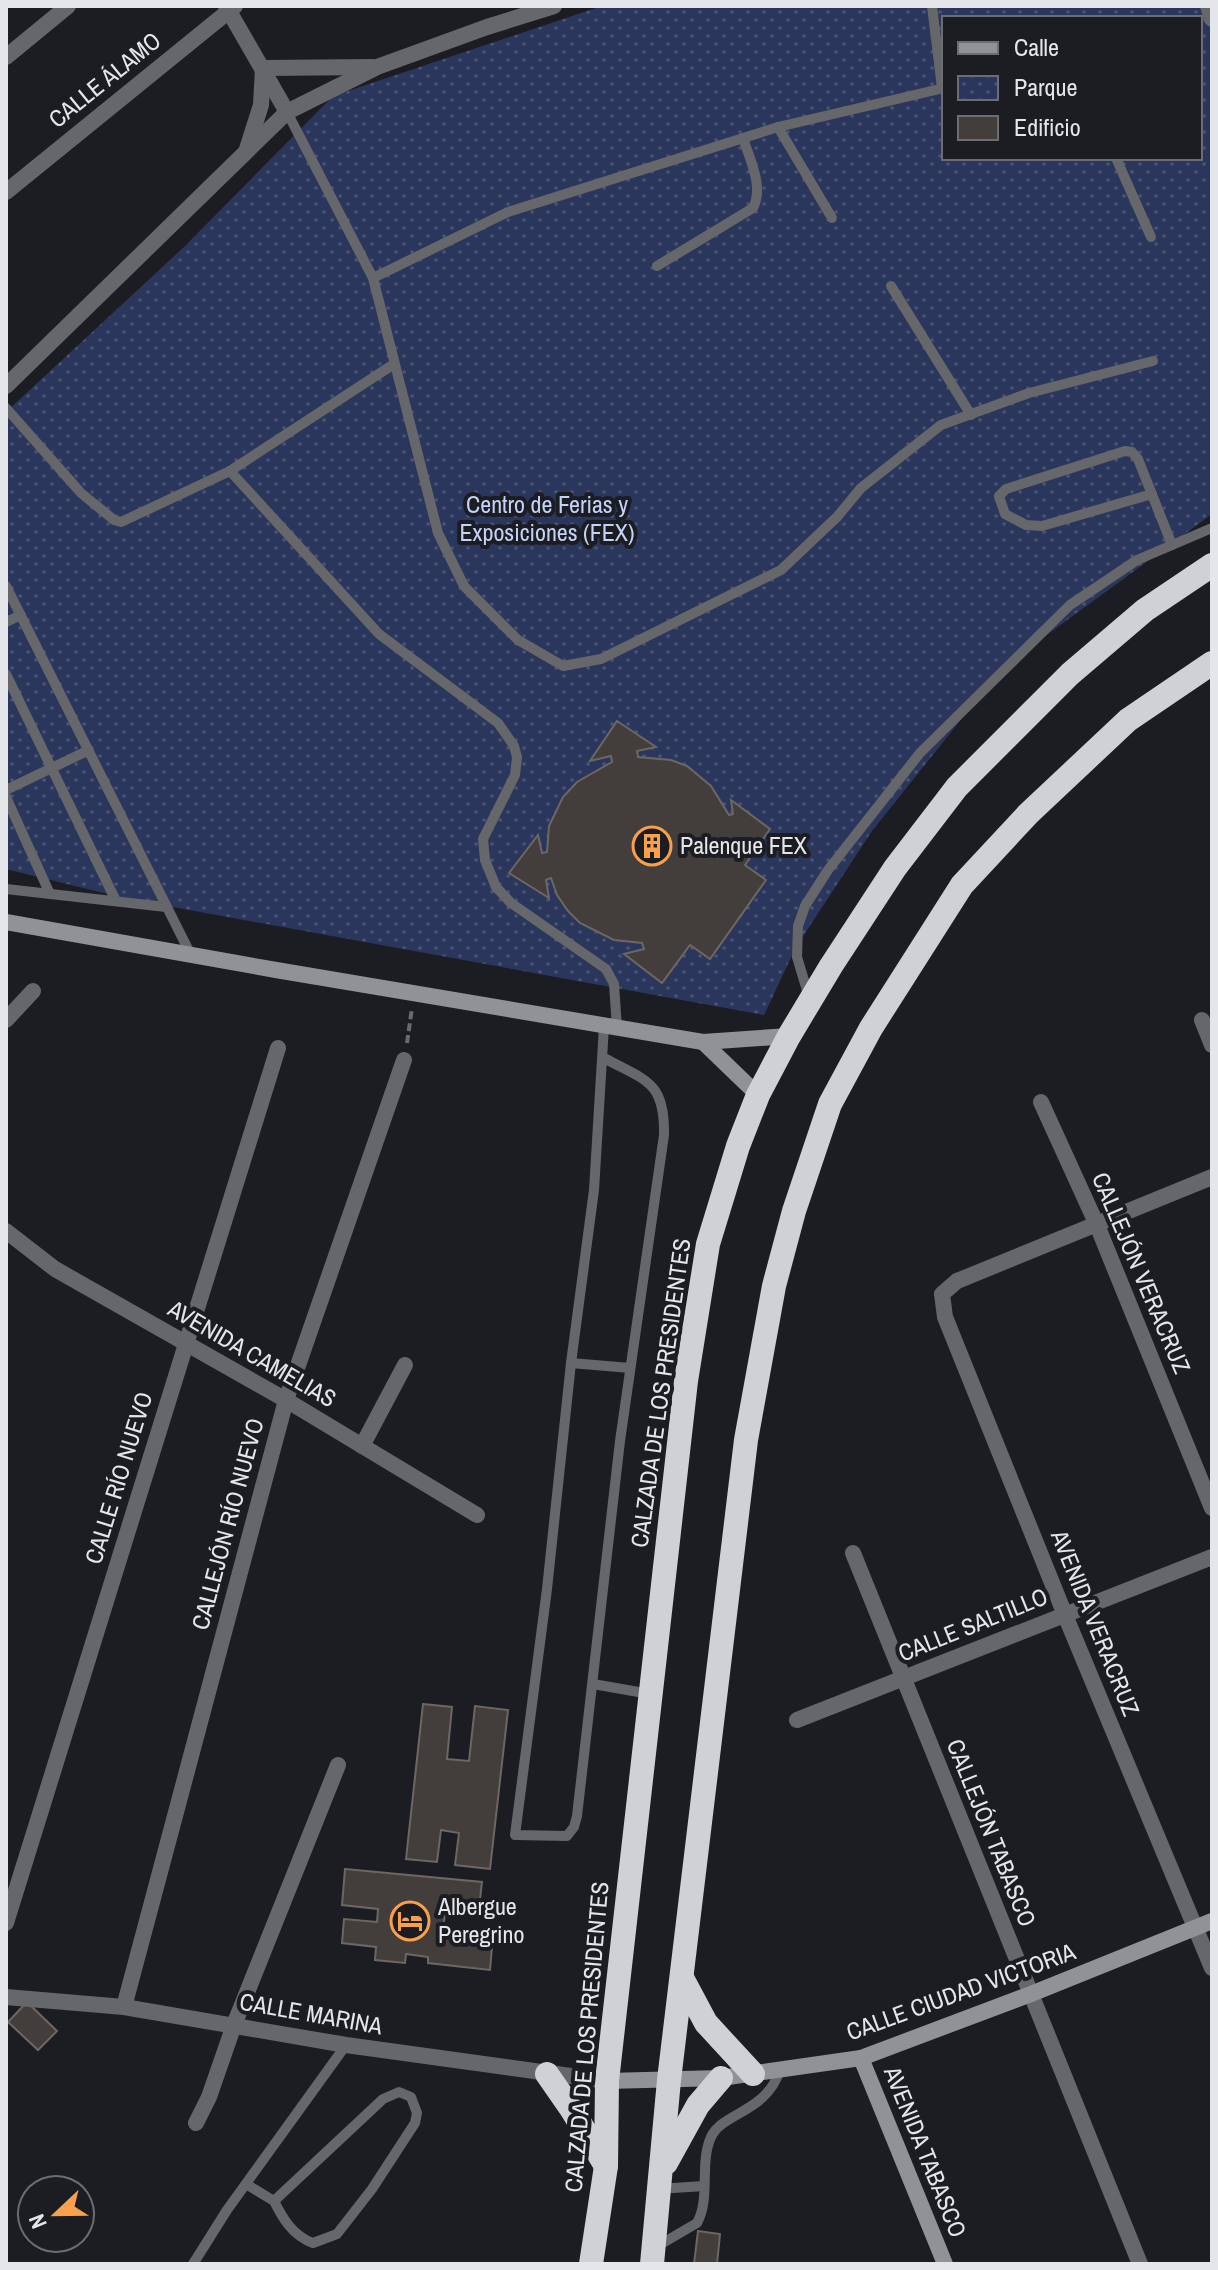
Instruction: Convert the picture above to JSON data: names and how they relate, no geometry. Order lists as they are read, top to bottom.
{
  "streets": {
    "highway": ["CALZADA DE LOS PRESIDENTES"],
    "street": [
      "CALLE ÁLAMO",
      "CALLEJÓN VERACRUZ",
      "AVENIDA CAMELIAS",
      "CALLE RÍO NUEVO",
      "CALLEJÓN RÍO NUEVO",
      "AVENIDA VERACRUZ",
      "CALLE SALTILLO",
      "CALLEJÓN TABASCO",
      "CALLE CIUDAD VICTORIA",
      "CALLE MARINA",
      "AVENIDA TABASCO"
    ]
  },
  "crossings": [
    ["CALLEJÓN VERACRUZ", "AVENIDA VERACRUZ"],
    ["AVENIDA CAMELIAS", "CALLE RÍO NUEVO"],
    ["AVENIDA CAMELIAS", "CALLEJÓN RÍO NUEVO"],
    ["CALZADA DE LOS PRESIDENTES", "CALLE CIUDAD VICTORIA"],
    ["CALZADA DE LOS PRESIDENTES", "CALLE MARINA"],
    ["CALLEJÓN RÍO NUEVO", "CALLE MARINA"],
    ["AVENIDA VERACRUZ", "CALLE SALTILLO"],
    ["AVENIDA VERACRUZ", "CALLE CIUDAD VICTORIA"],
    ["CALLE SALTILLO", "CALLEJÓN TABASCO"],
    ["CALLEJÓN TABASCO", "CALLE CIUDAD VICTORIA"],
    ["CALLE CIUDAD VICTORIA", "CALLE MARINA"],
    ["CALLE CIUDAD VICTORIA", "AVENIDA TABASCO"]
  ],
  "parks": ["Centro de Ferias y Exposiciones (FEX)"],
  "places": {
    "building": ["Palenque FEX"],
    "hotel": ["Albergue Peregrino"]
  },
  "legend": ["Calle", "Parque", "Edificio"],
  "north": "left"
}
